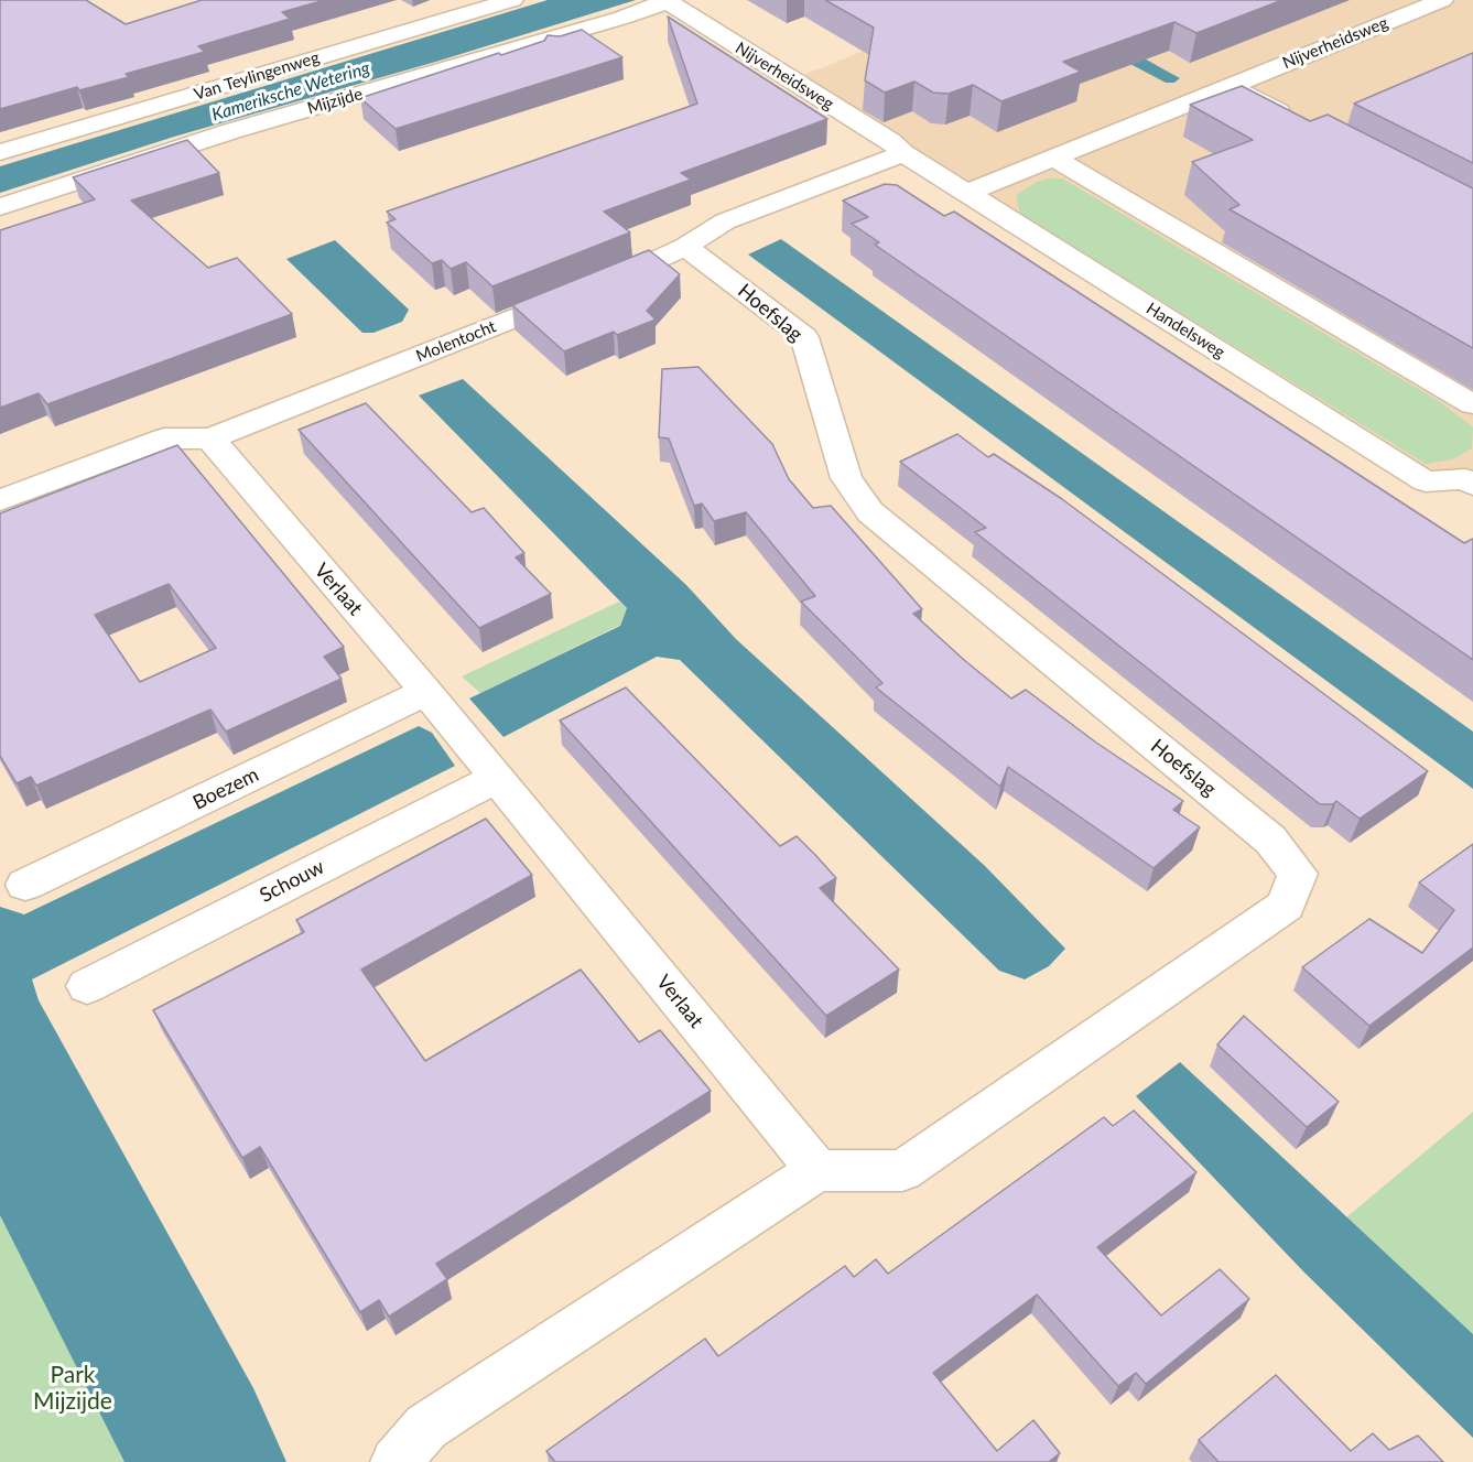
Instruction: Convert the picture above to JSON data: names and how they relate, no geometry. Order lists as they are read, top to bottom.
{
  "streets": {
    "street": [
      "Nijverheidsweg",
      "Van Teylingenweg",
      "Mijzijde",
      "Hoefslag",
      "Handelsweg",
      "Molentocht",
      "Verlaat",
      "Boezem",
      "Schouw"
    ]
  },
  "crossings": [
    ["Nijverheidsweg", "Mijzijde"],
    ["Nijverheidsweg", "Handelsweg"],
    ["Nijverheidsweg", "Molentocht"],
    ["Hoefslag", "Molentocht"],
    ["Hoefslag", "Verlaat"],
    ["Handelsweg", "Molentocht"],
    ["Molentocht", "Verlaat"],
    ["Verlaat", "Boezem"],
    ["Verlaat", "Schouw"]
  ],
  "water": ["Kameriksche Wetering"],
  "parks": ["Park Mijzijde"]
}
